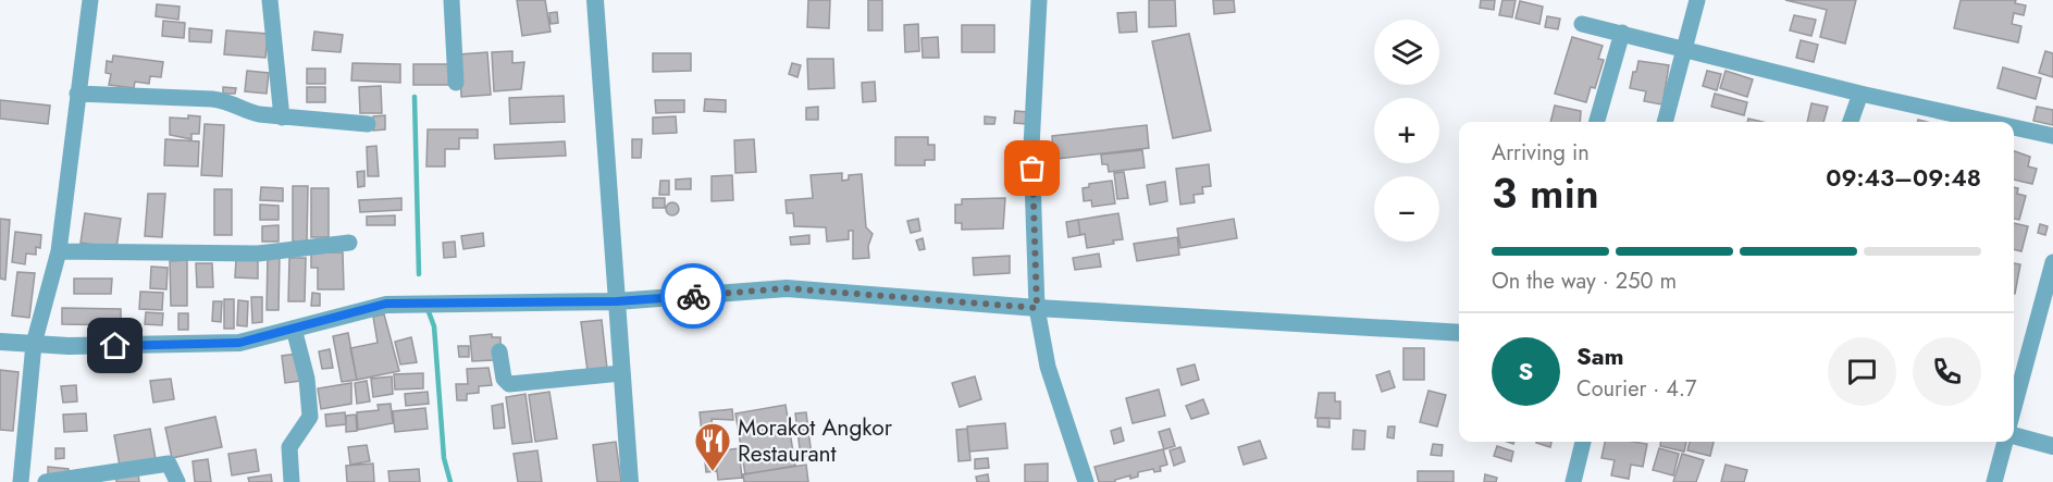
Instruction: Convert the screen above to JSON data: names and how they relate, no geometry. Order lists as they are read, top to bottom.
{
  "places": {
    "restaurant": ["Morakot Angkor Restaurant"]
  },
  "page": {
    "map_buttons": ["+", "−"],
    "heading": ["3 min", "Arriving in", "09:43–09:48"],
    "panel": ["Sam", "Courier · 4.7"],
    "bar": "On the way · 250 m",
    "round": "S"
  }
}
